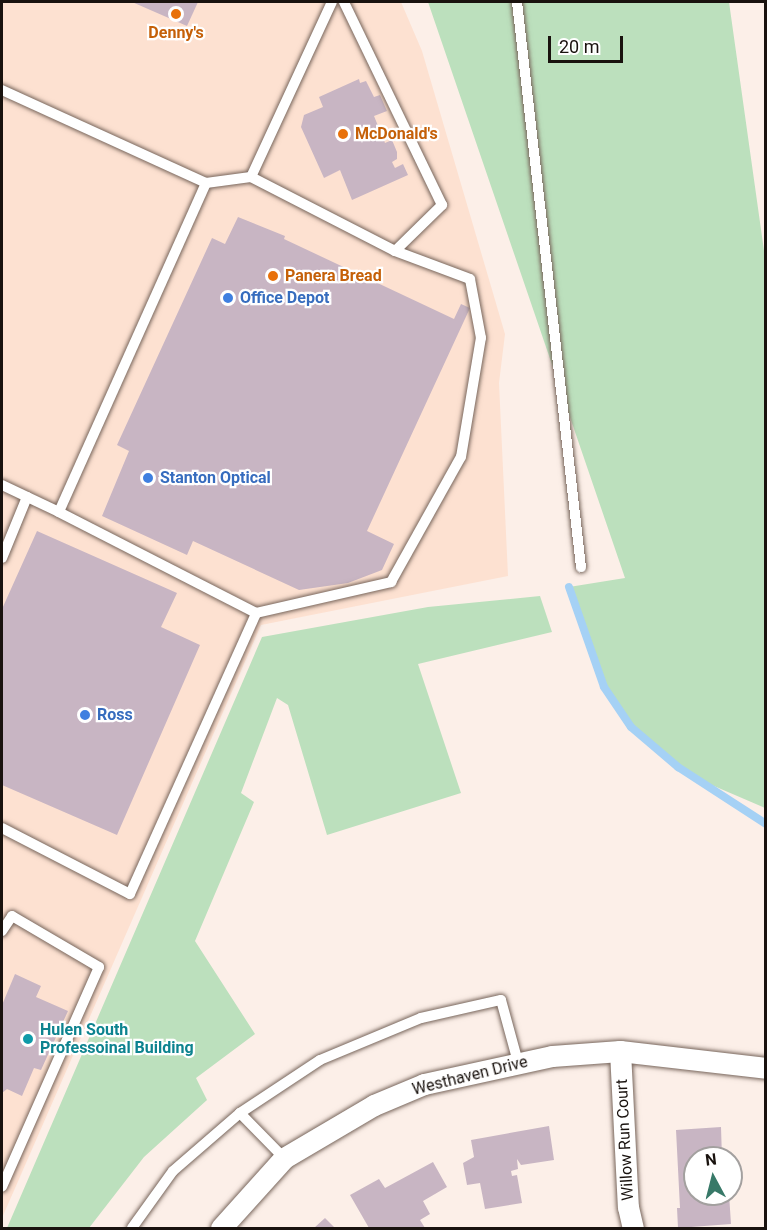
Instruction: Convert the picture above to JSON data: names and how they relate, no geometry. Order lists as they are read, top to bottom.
{
  "streets": {
    "street": ["Westhaven Drive", "Willow Run Court"]
  },
  "crossings": [
    ["Westhaven Drive", "Willow Run Court"]
  ],
  "places": [
    "Denny's",
    "McDonald's",
    "Panera Bread",
    "Office Depot",
    "Stanton Optical",
    "Ross",
    "Hulen South Professoinal Building"
  ],
  "scale_bar": "20 m",
  "north": "top"
}
